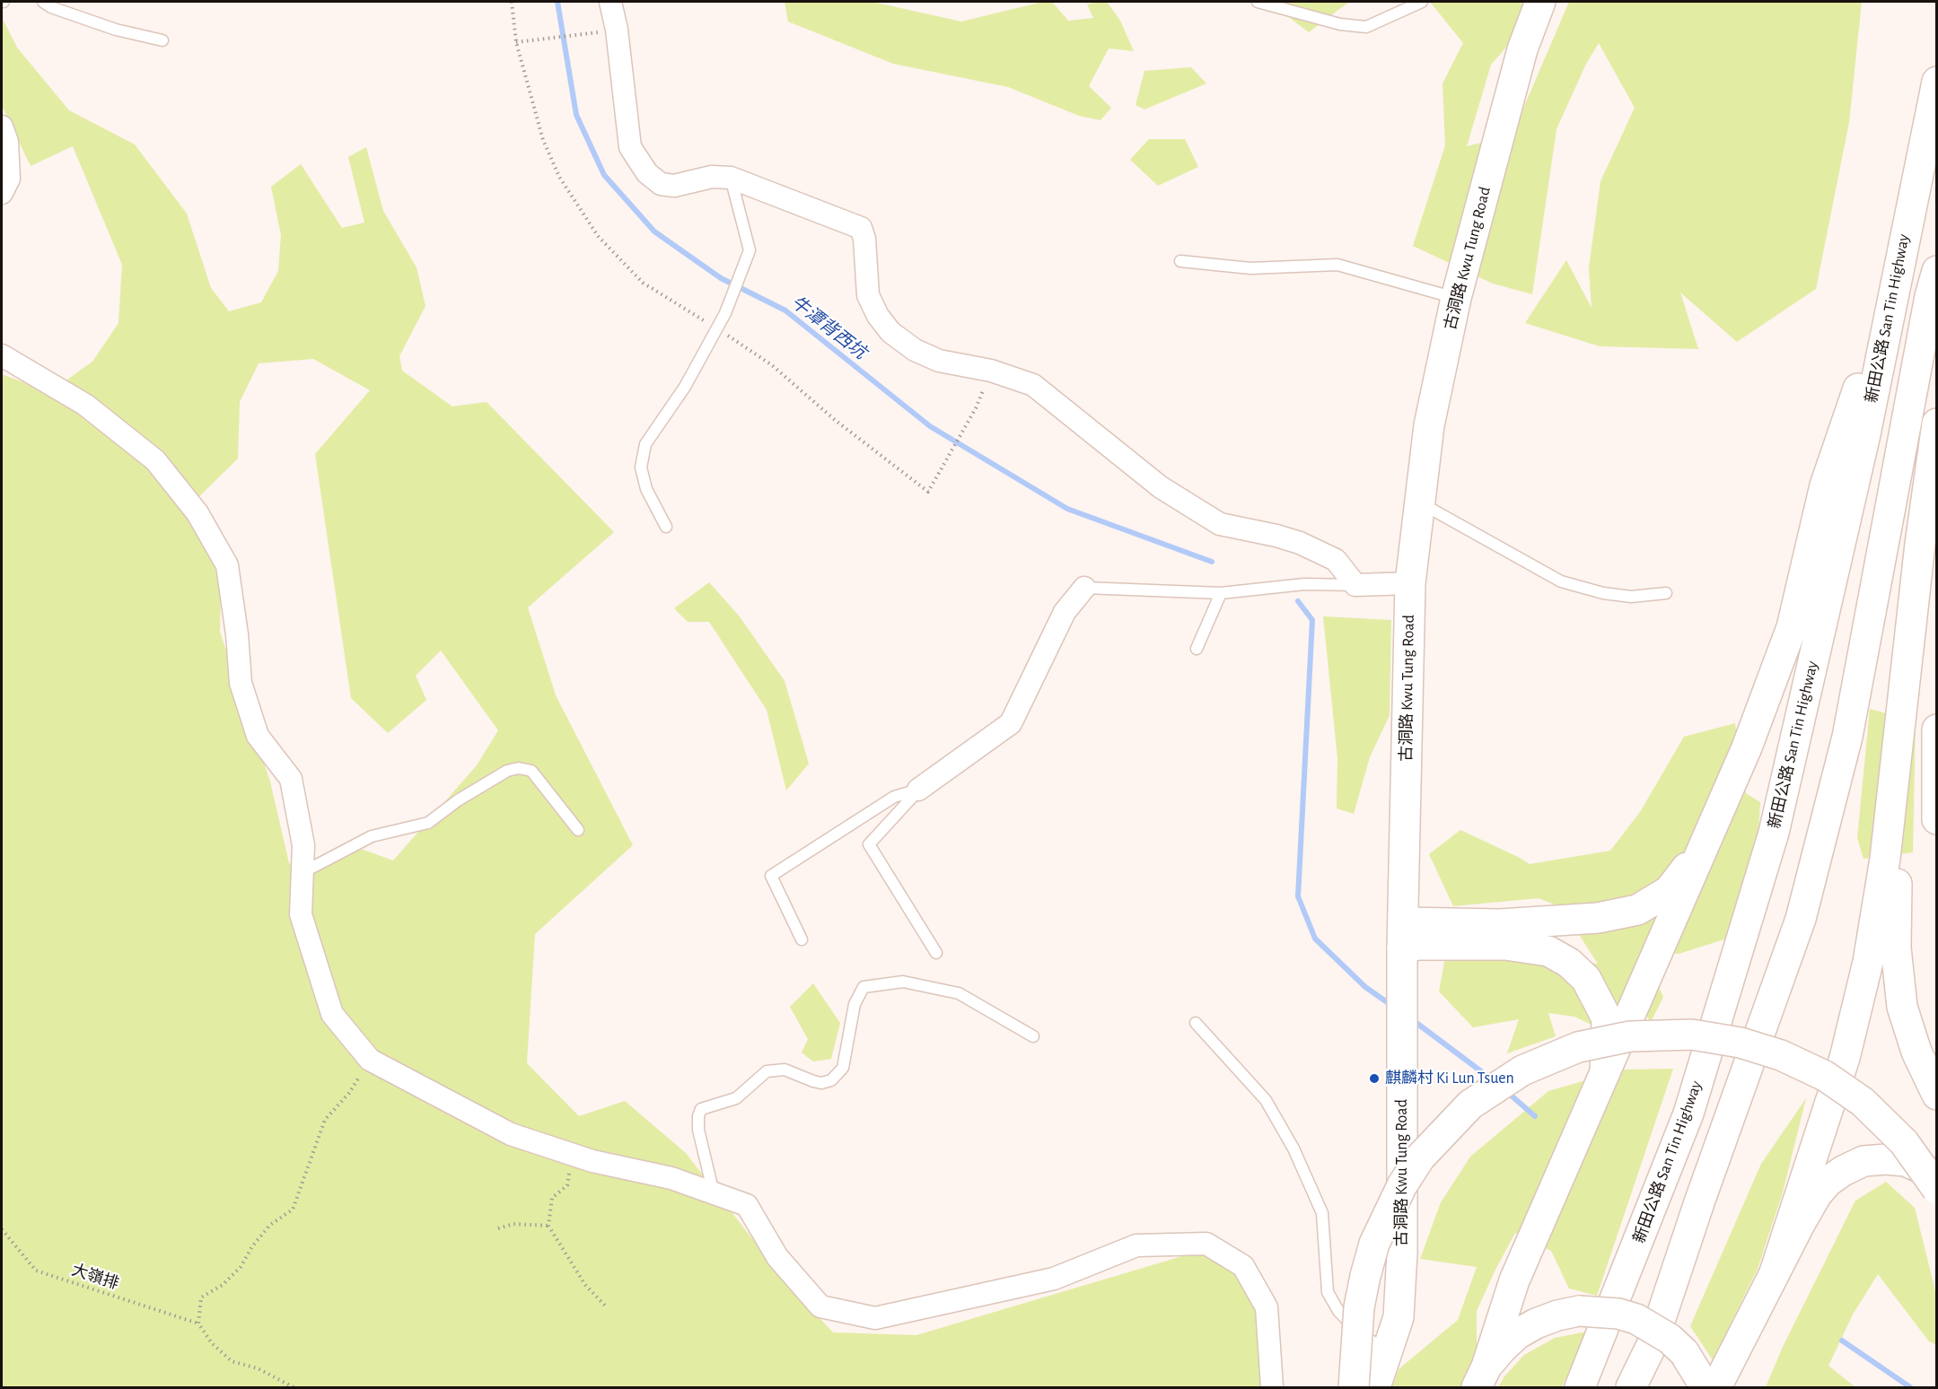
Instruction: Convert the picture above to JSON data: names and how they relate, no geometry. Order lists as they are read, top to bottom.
{
  "streets": {
    "main road": ["古洞路 Kwu Tung Road", "新田公路 San Tin Highway"],
    "path": ["大嶺排"]
  },
  "water": ["牛潭背西坑"],
  "places": ["麒麟村 Ki Lun Tsuen"]
}
